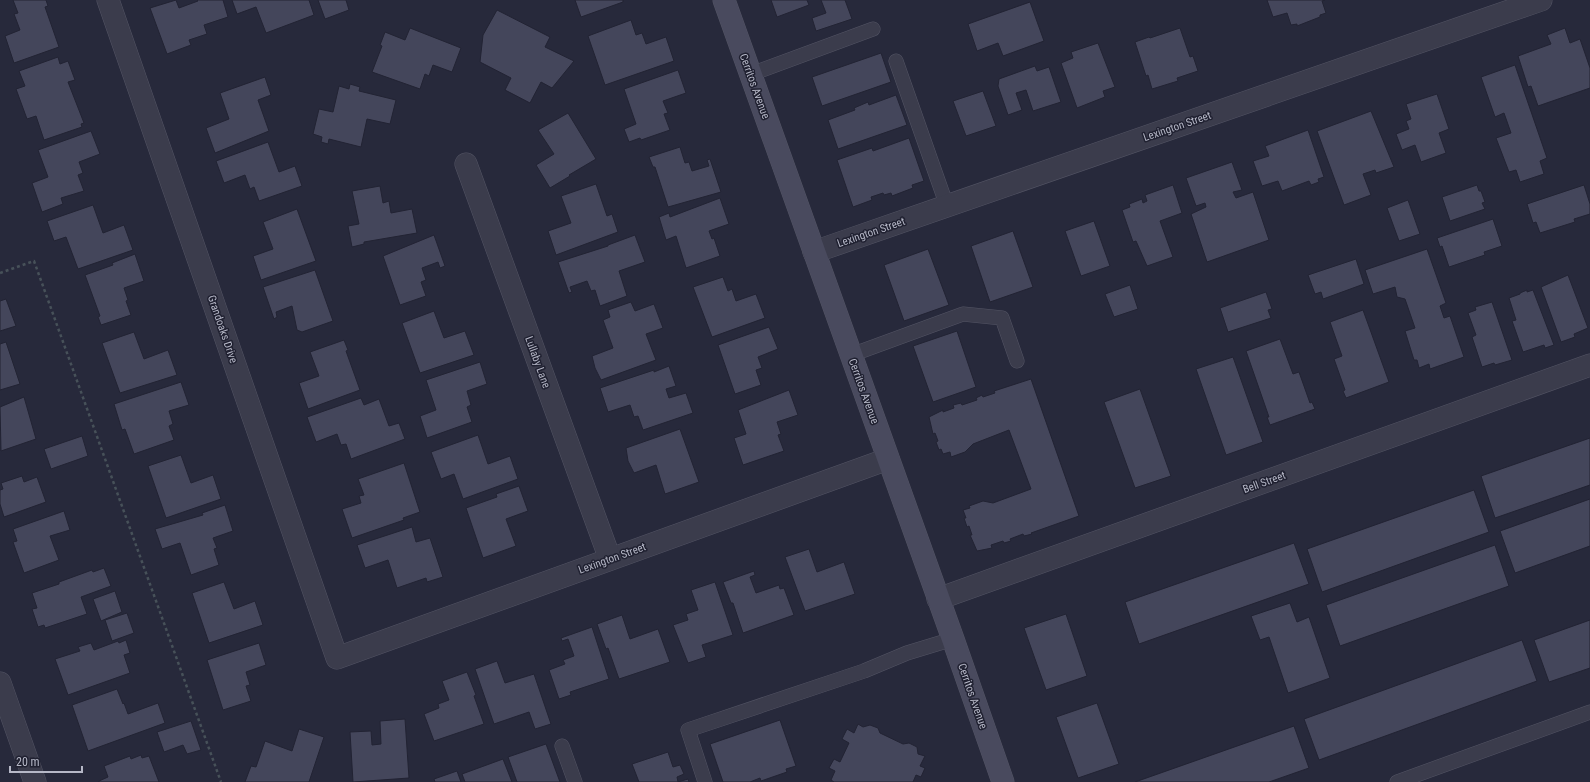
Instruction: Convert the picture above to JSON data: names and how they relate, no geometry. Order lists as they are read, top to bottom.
{
  "streets": {
    "main road": ["Cerritos Avenue"],
    "street": [
      "Lexington Street",
      "Grandoaks Drive",
      "Lullaby Lane",
      "Bell Street"
    ]
  },
  "crossings": [
    ["Cerritos Avenue", "Lexington Street"],
    ["Cerritos Avenue", "Bell Street"],
    ["Lexington Street", "Grandoaks Drive"],
    ["Lexington Street", "Lullaby Lane"]
  ],
  "scale_bar": "20 m"
}
